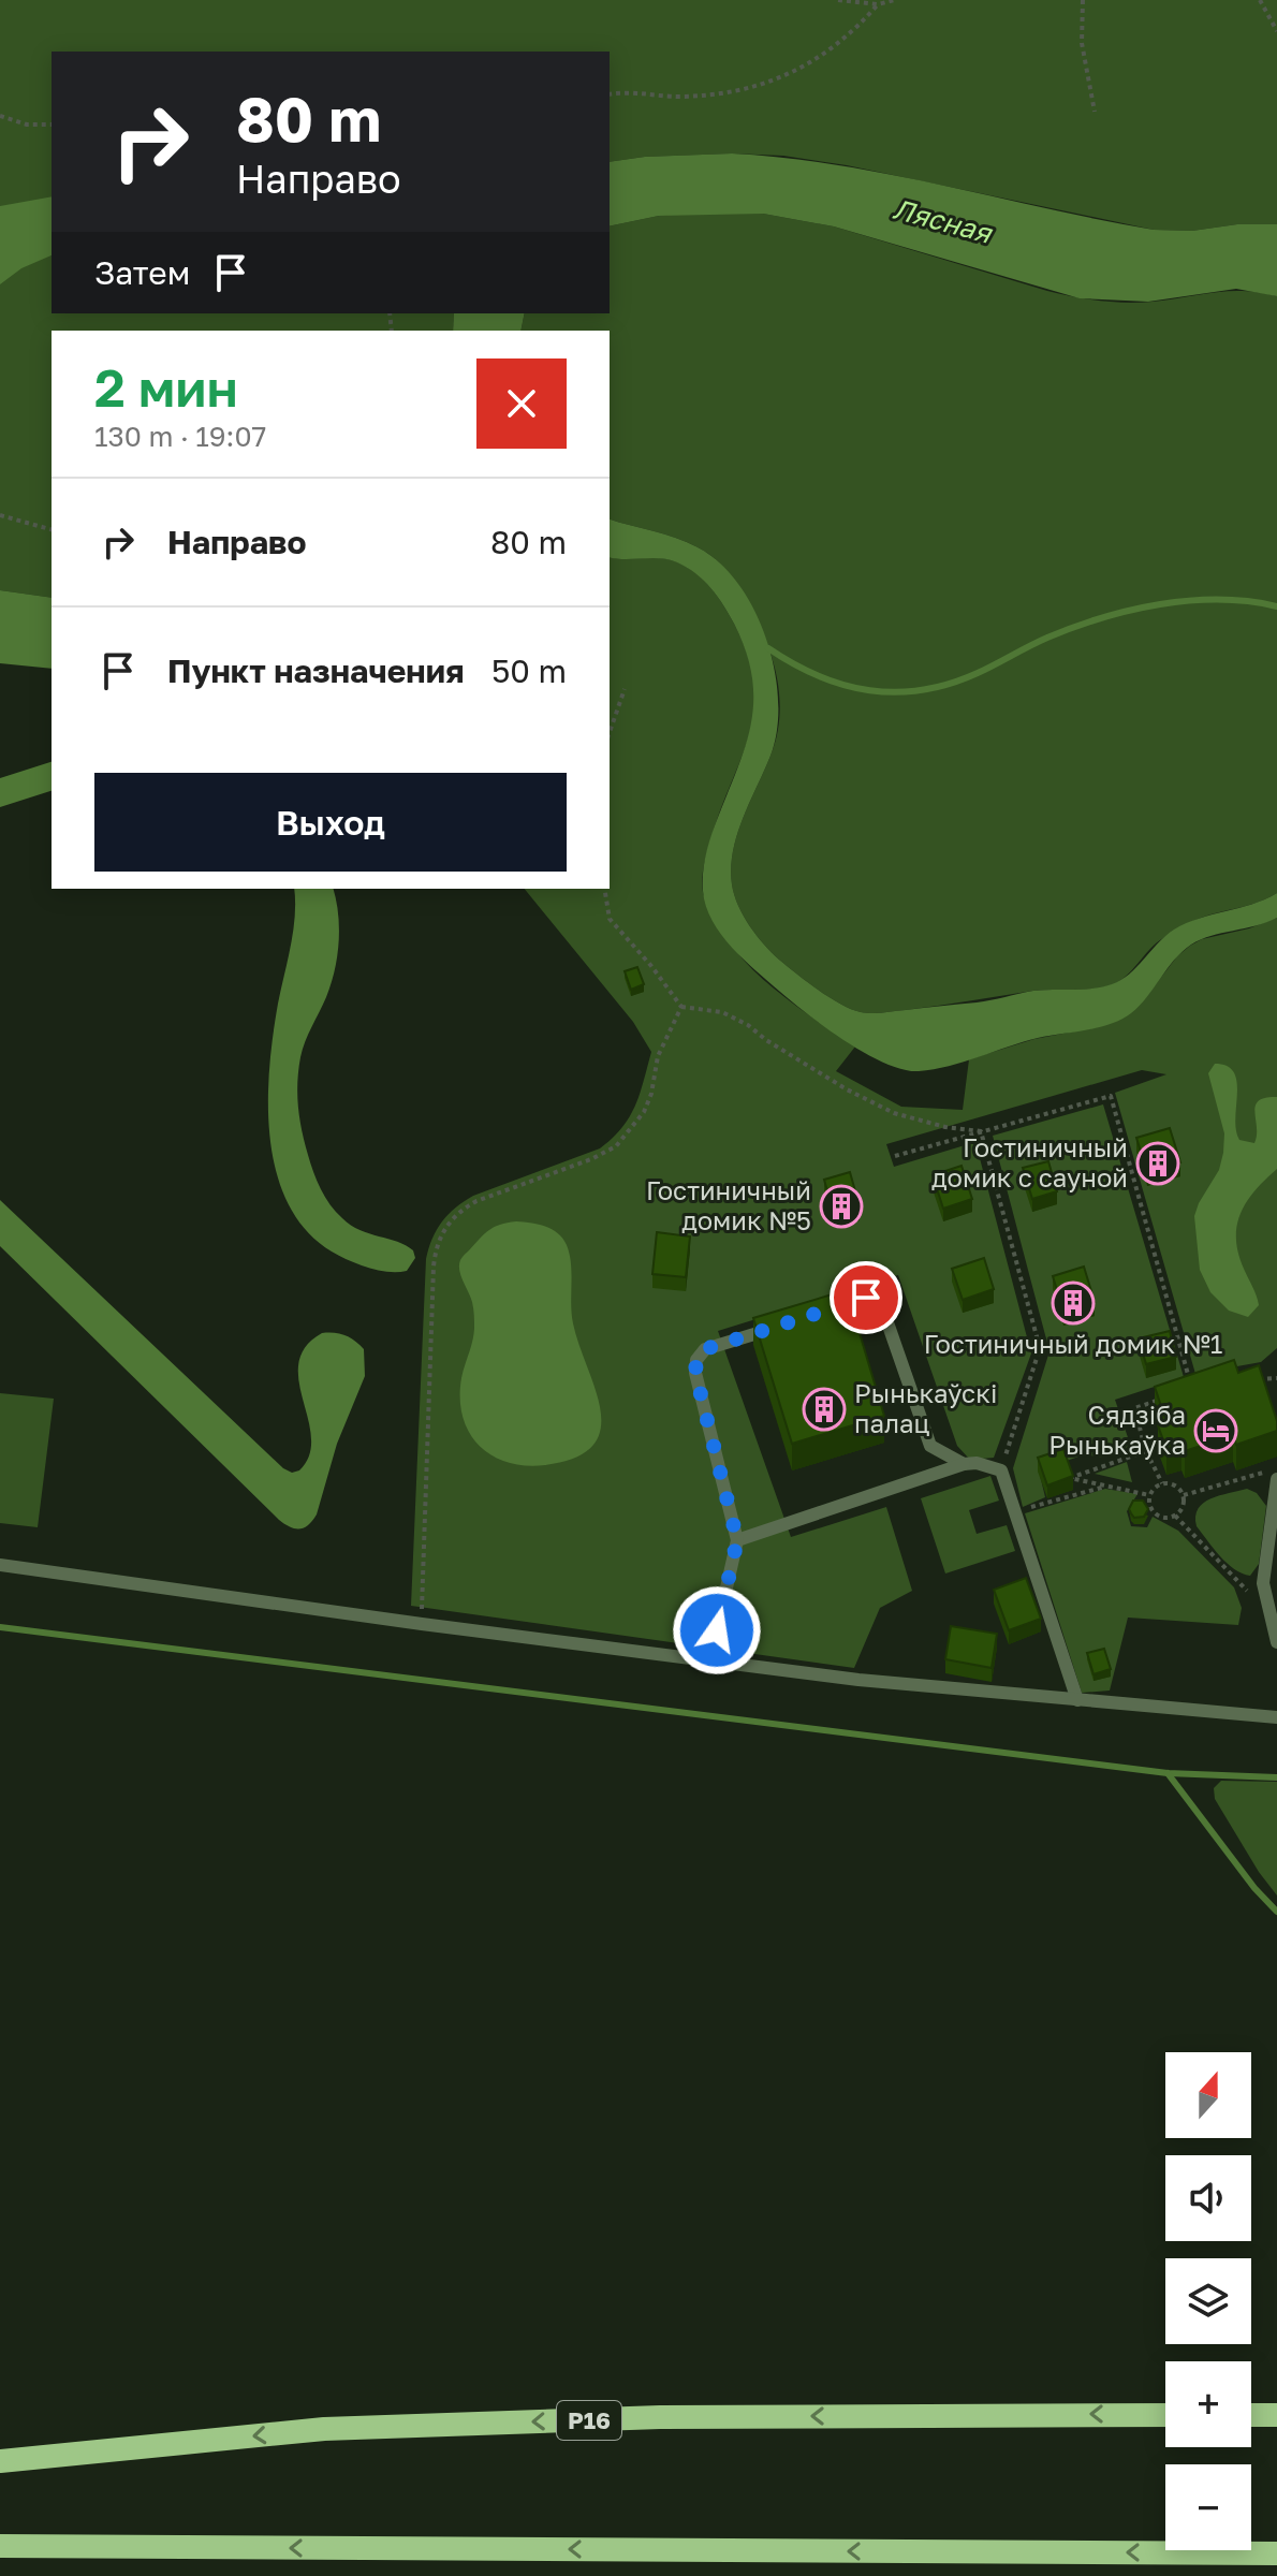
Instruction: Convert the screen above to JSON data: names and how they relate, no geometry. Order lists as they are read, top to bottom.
{
  "streets": {
    "highway": ["Р16"]
  },
  "water": ["Лясная"],
  "places": {
    "building": [
      "Гостиничный домик с сауной",
      "Гостиничный домик №5",
      "Гостиничный домик №1",
      "Рынькаўскi палац"
    ],
    "hotel": ["Сядзіба Рынькаўка"]
  },
  "north": "top",
  "page": {
    "turn": ["80 m", "Направо"],
    "then": "Затем",
    "heading": ["2 мин", "130 m · 19:07"],
    "list": [
      {
        "name": "Направо",
        "value": "80 m"
      },
      {
        "name": "Пункт назначения",
        "value": "50 m"
      }
    ],
    "buttons": "Выход",
    "map_buttons": ["+", "−"]
  }
}
